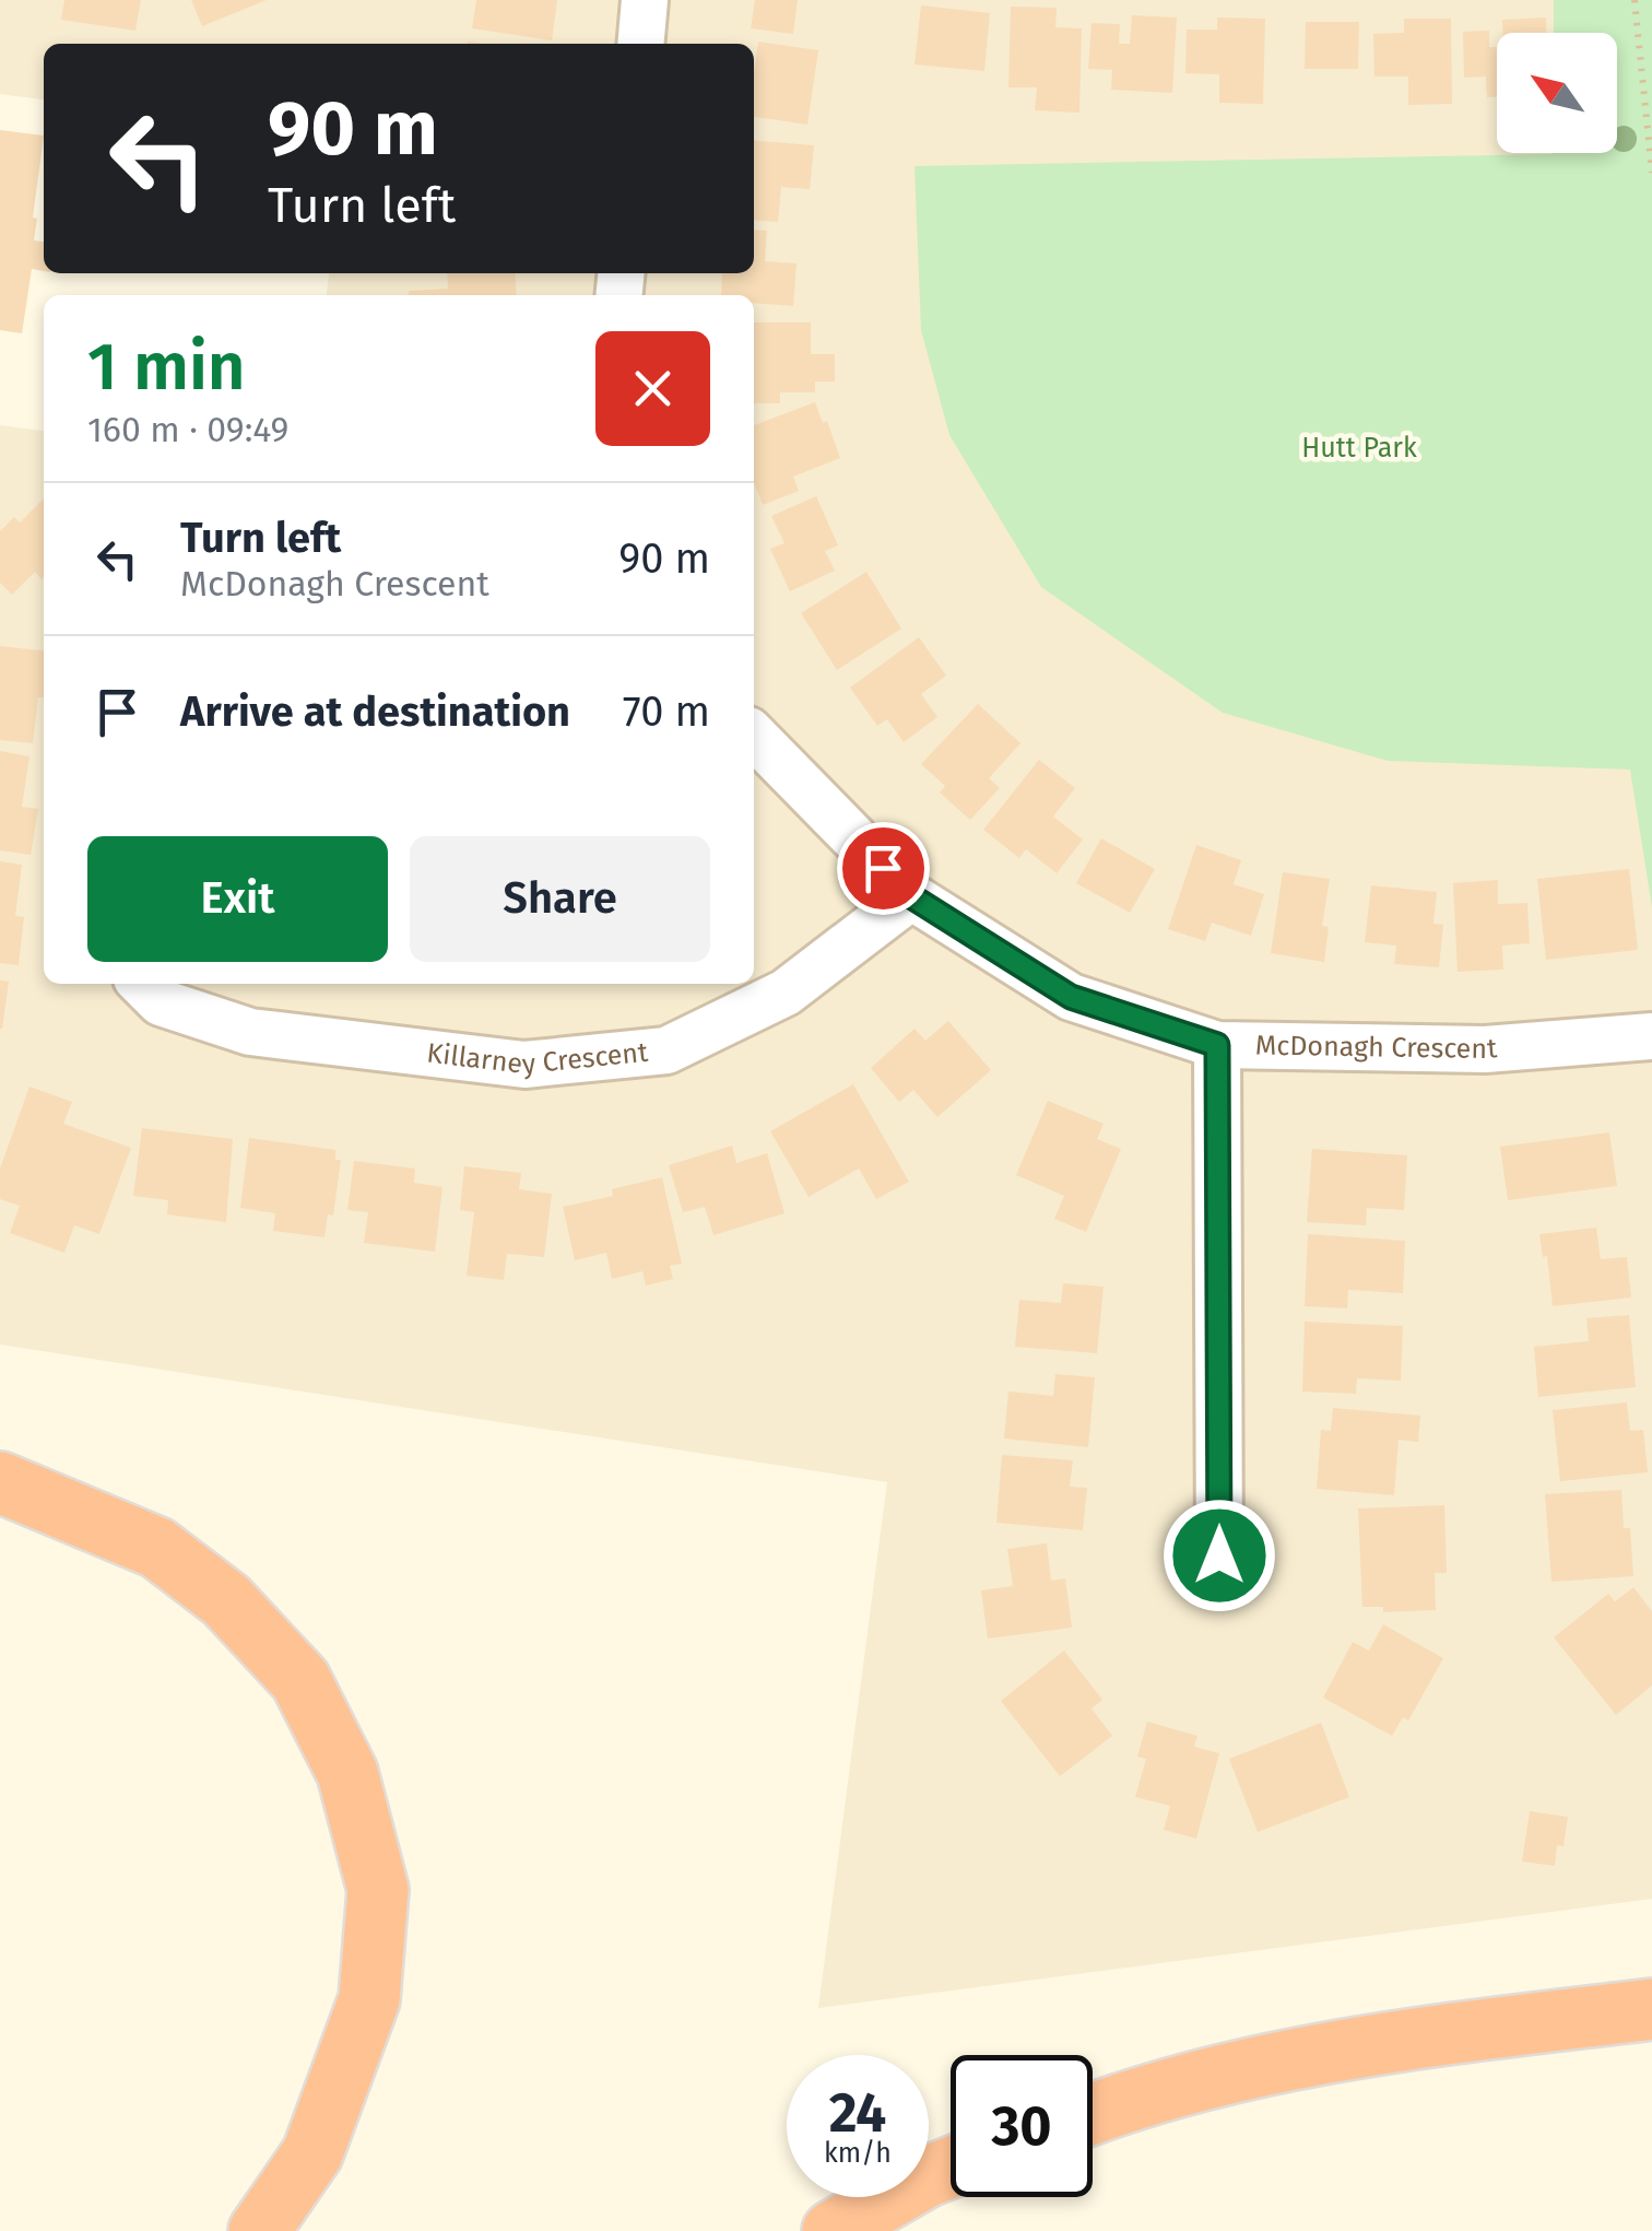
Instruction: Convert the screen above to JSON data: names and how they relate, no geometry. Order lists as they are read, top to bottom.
{
  "streets": {
    "street": ["McDonagh Crescent", "Killarney Crescent"]
  },
  "crossings": [
    ["McDonagh Crescent", "Killarney Crescent"]
  ],
  "parks": ["Hutt Park"],
  "north": "top left",
  "page": {
    "turn": ["90 m", "Turn left"],
    "heading": ["1 min", "160 m · 09:49"],
    "list": [
      {
        "name": "Turn left",
        "note": "McDonagh Crescent",
        "value": "90 m"
      },
      {
        "name": "Arrive at destination",
        "value": "70 m"
      }
    ],
    "buttons": ["Exit", "Share"],
    "speed": "24 km/h",
    "limit": "30"
  }
}
